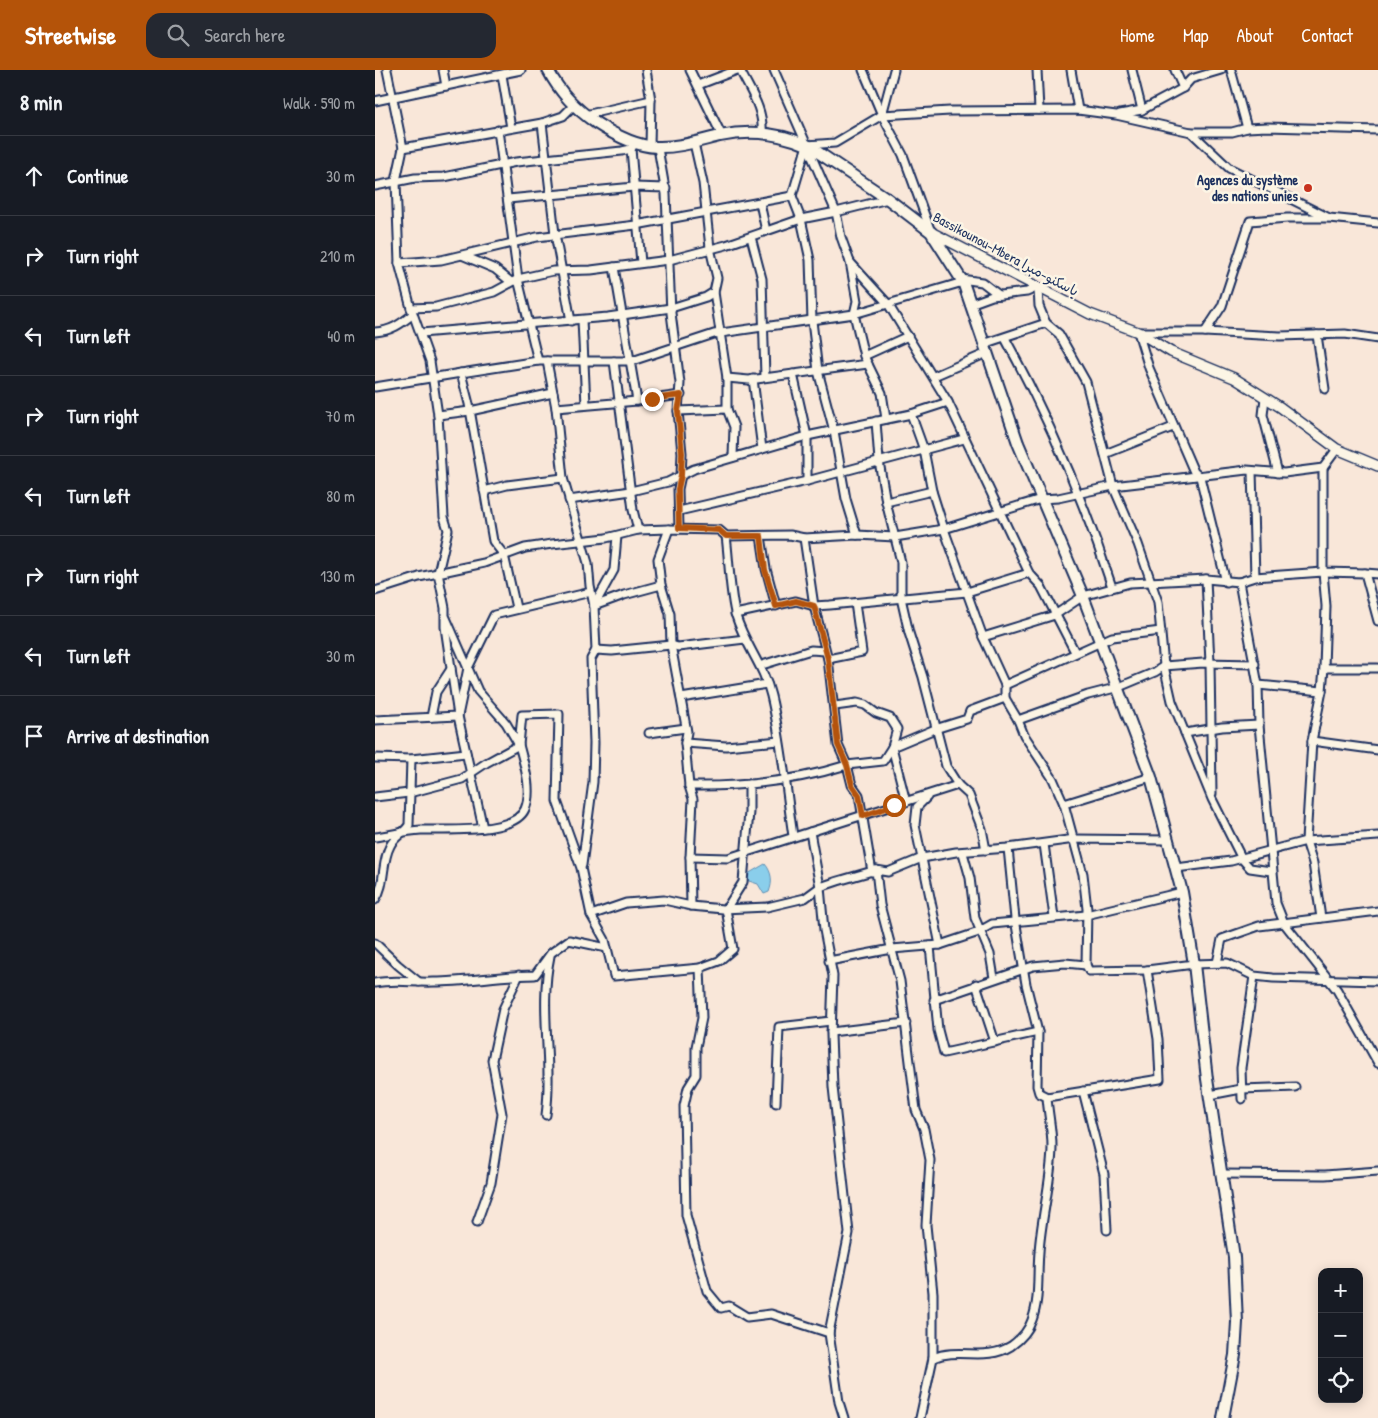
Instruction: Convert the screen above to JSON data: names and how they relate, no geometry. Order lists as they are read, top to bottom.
{
  "streets": {
    "main road": ["Bassikounou-Mbera باسكنو-مبرا"]
  },
  "places": ["Agences du système des nations unies"],
  "page": {
    "header": "Streetwise",
    "search": "Search here",
    "nav": [
      "Home",
      "Map",
      "About",
      "Contact"
    ],
    "heading": ["8 min", "Walk · 590 m"],
    "list": [
      ["Continue", "30 m"],
      ["Turn right", "210 m"],
      ["Turn left", "40 m"],
      ["Turn right", "70 m"],
      ["Turn left", "80 m"],
      ["Turn right", "130 m"],
      ["Turn left", "30 m"],
      "Arrive at destination"
    ],
    "map_buttons": ["+", "−"]
  }
}
